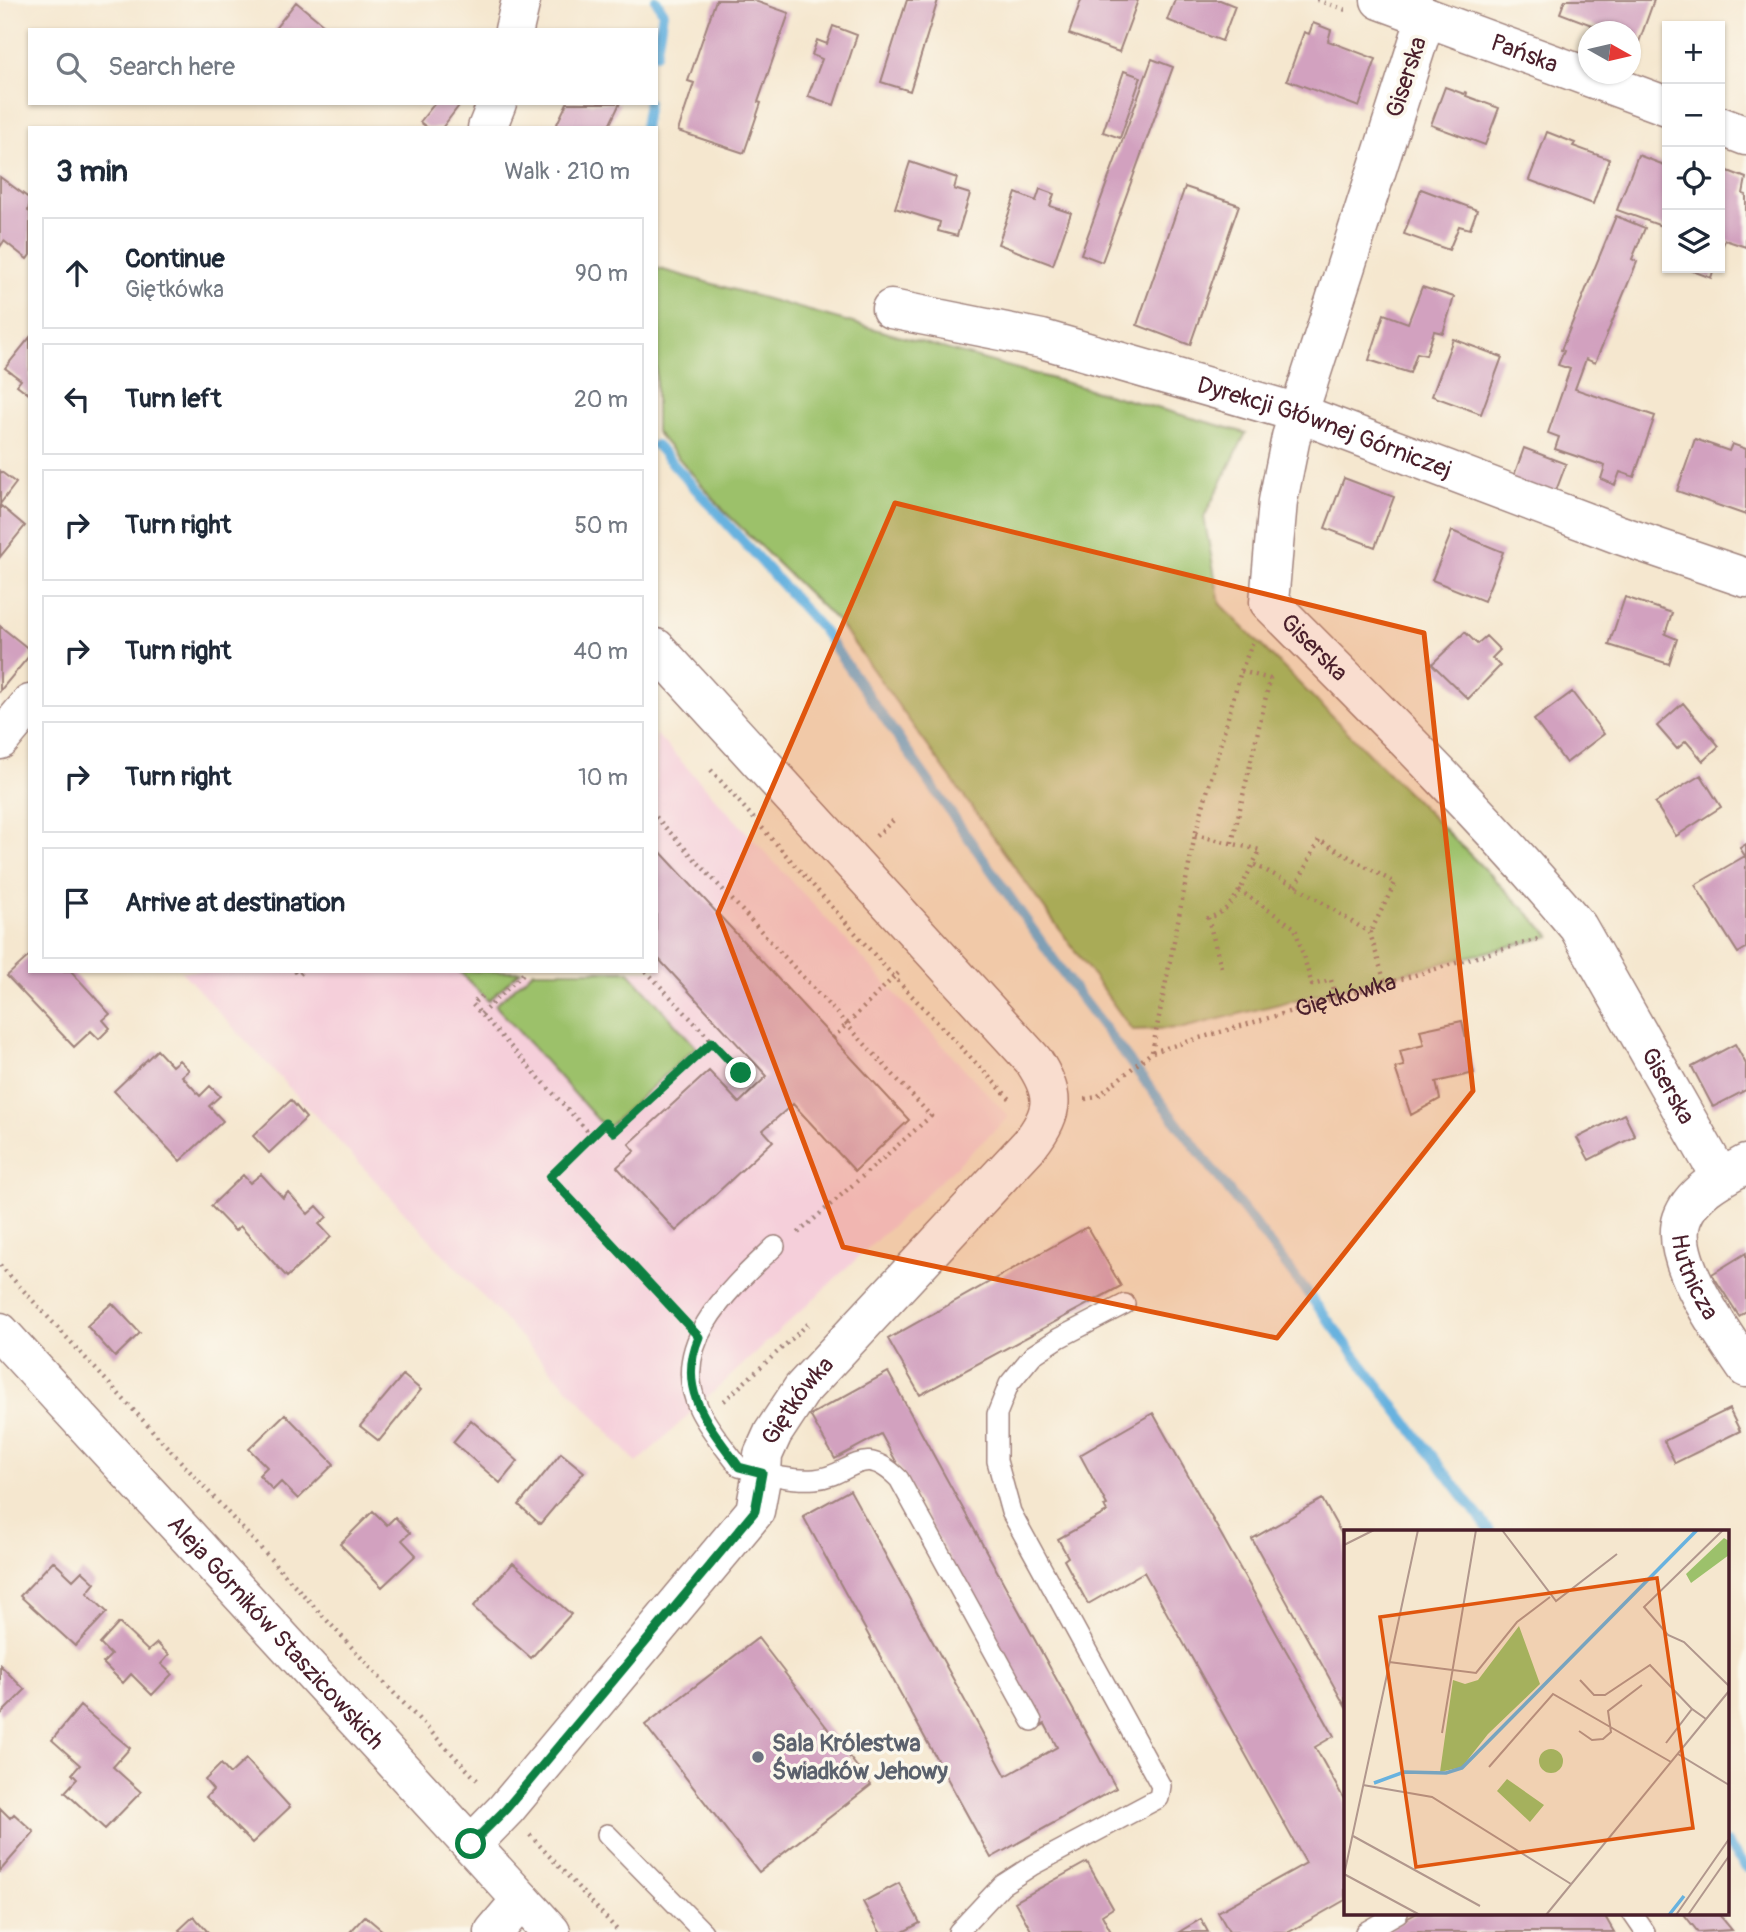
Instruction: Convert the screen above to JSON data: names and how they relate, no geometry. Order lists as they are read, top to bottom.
{
  "streets": {
    "street": [
      "Pańska",
      "Giserska",
      "Dyrekcji Głównej Górniczej",
      "Giętkówka",
      "Hutnicza",
      "Aleja Górników Staszicowskich"
    ]
  },
  "crossings": [
    ["Pańska", "Giserska"],
    ["Giserska", "Dyrekcji Głównej Górniczej"],
    ["Giserska", "Giętkówka"],
    ["Giserska", "Hutnicza"],
    ["Giętkówka", "Aleja Górników Staszicowskich"]
  ],
  "places": ["Sala Królestwa Świadków Jehowy"],
  "north": "right",
  "page": {
    "map_buttons": ["+", "−"],
    "search": "Search here",
    "heading": ["3 min", "Walk · 210 m"],
    "list": [
      ["Continue", "Giętkówka", "90 m"],
      ["Turn left", "20 m"],
      ["Turn right", "50 m"],
      ["Turn right", "40 m"],
      ["Turn right", "10 m"],
      "Arrive at destination"
    ]
  }
}
